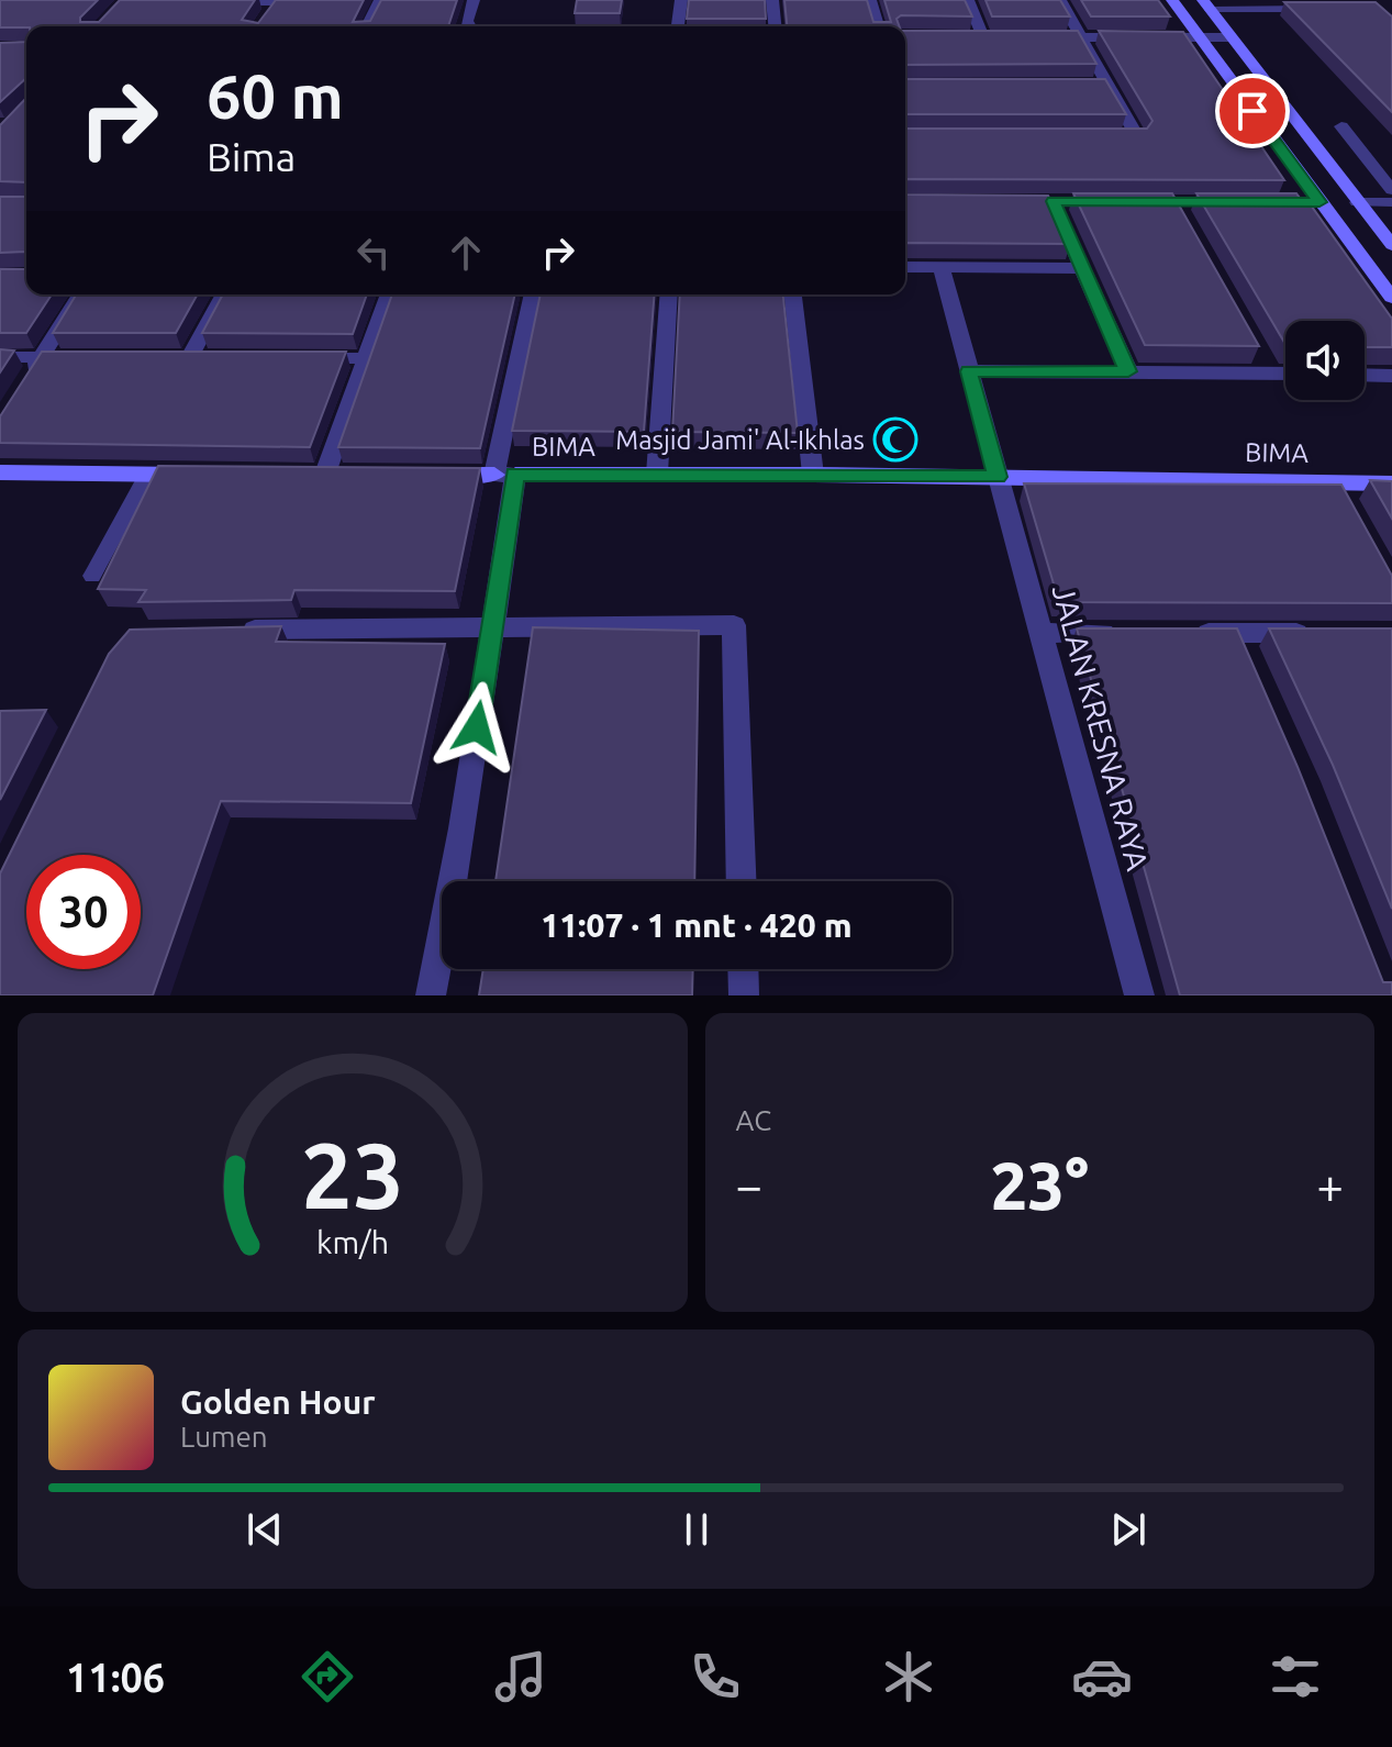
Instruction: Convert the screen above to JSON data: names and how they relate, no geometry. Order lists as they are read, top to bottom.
{
  "streets": {
    "street": ["BIMA", "JALAN KRESNA RAYA"]
  },
  "crossings": [
    ["BIMA", "JALAN KRESNA RAYA"]
  ],
  "places": {
    "mosque": ["Masjid Jami' Al-Ikhlas"]
  },
  "page": {
    "turn": ["60 m", "Bima"],
    "limit": "30",
    "trip": "11:07 · 1 mnt · 420 m",
    "tile": "AC",
    "heat": ["−", "23°", "+"],
    "song": ["Golden Hour", "Lumen"],
    "tabs": "11:06",
    "gauge": ["23", "km/h"]
  }
}
